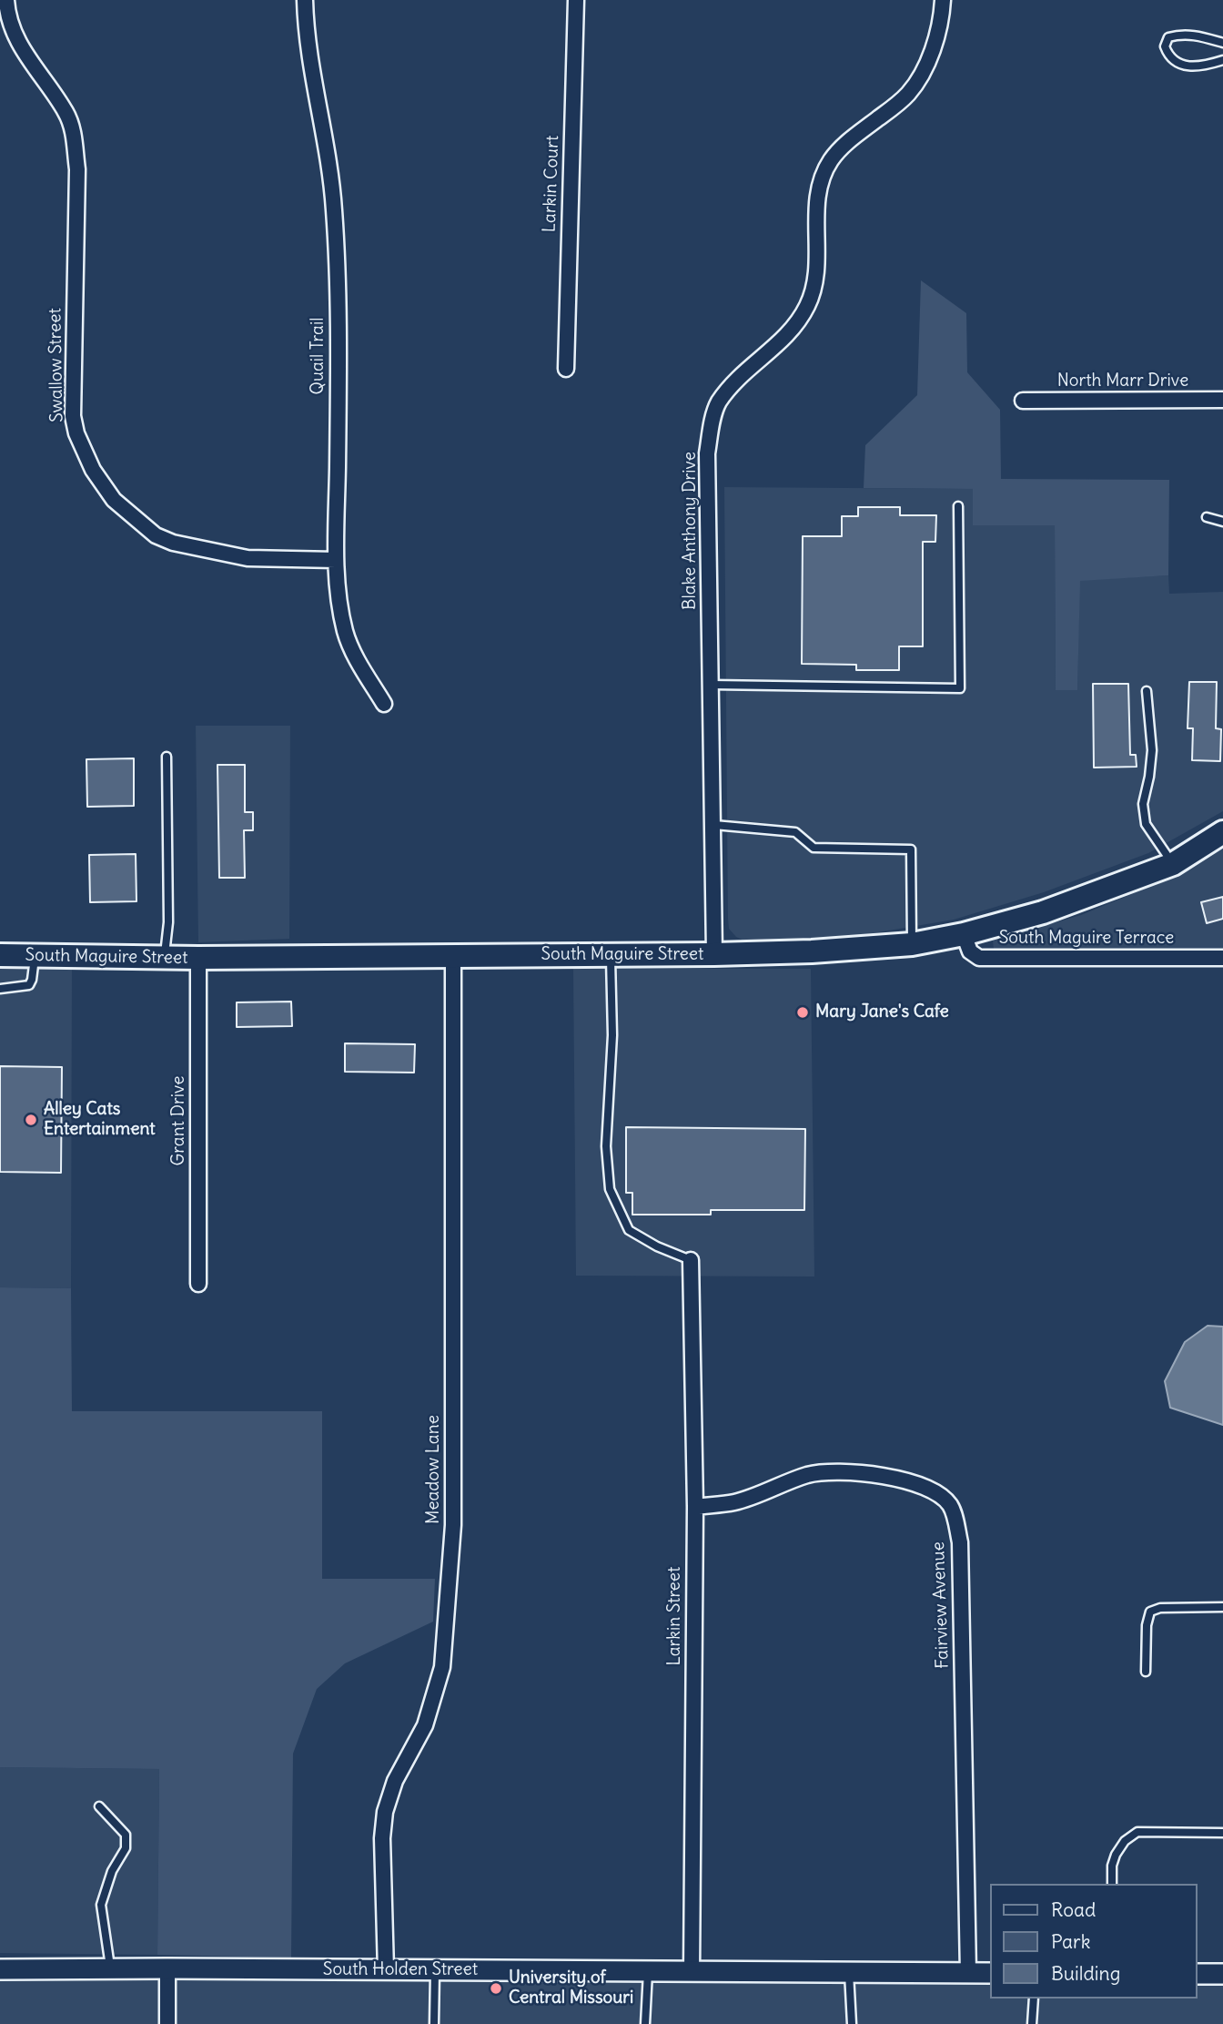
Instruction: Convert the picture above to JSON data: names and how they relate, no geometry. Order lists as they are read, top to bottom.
{
  "streets": {
    "main road": ["South Maguire Street", "South Holden Street"],
    "street": [
      "Larkin Court",
      "Quail Trail",
      "Swallow Street",
      "North Marr Drive",
      "Blake Anthony Drive",
      "South Maguire Terrace",
      "Grant Drive",
      "Meadow Lane",
      "Fairview Avenue",
      "Larkin Street"
    ]
  },
  "crossings": [
    ["Quail Trail", "Swallow Street"],
    ["Blake Anthony Drive", "South Maguire Street"],
    ["South Maguire Terrace", "South Maguire Street"],
    ["South Maguire Street", "Grant Drive"],
    ["South Maguire Street", "Meadow Lane"],
    ["Meadow Lane", "South Holden Street"],
    ["Fairview Avenue", "Larkin Street"],
    ["Fairview Avenue", "South Holden Street"],
    ["Larkin Street", "South Holden Street"]
  ],
  "places": ["Mary Jane's Cafe", "Alley Cats Entertainment", "University of Central Missouri"],
  "legend": ["Road", "Park", "Building"]
}
